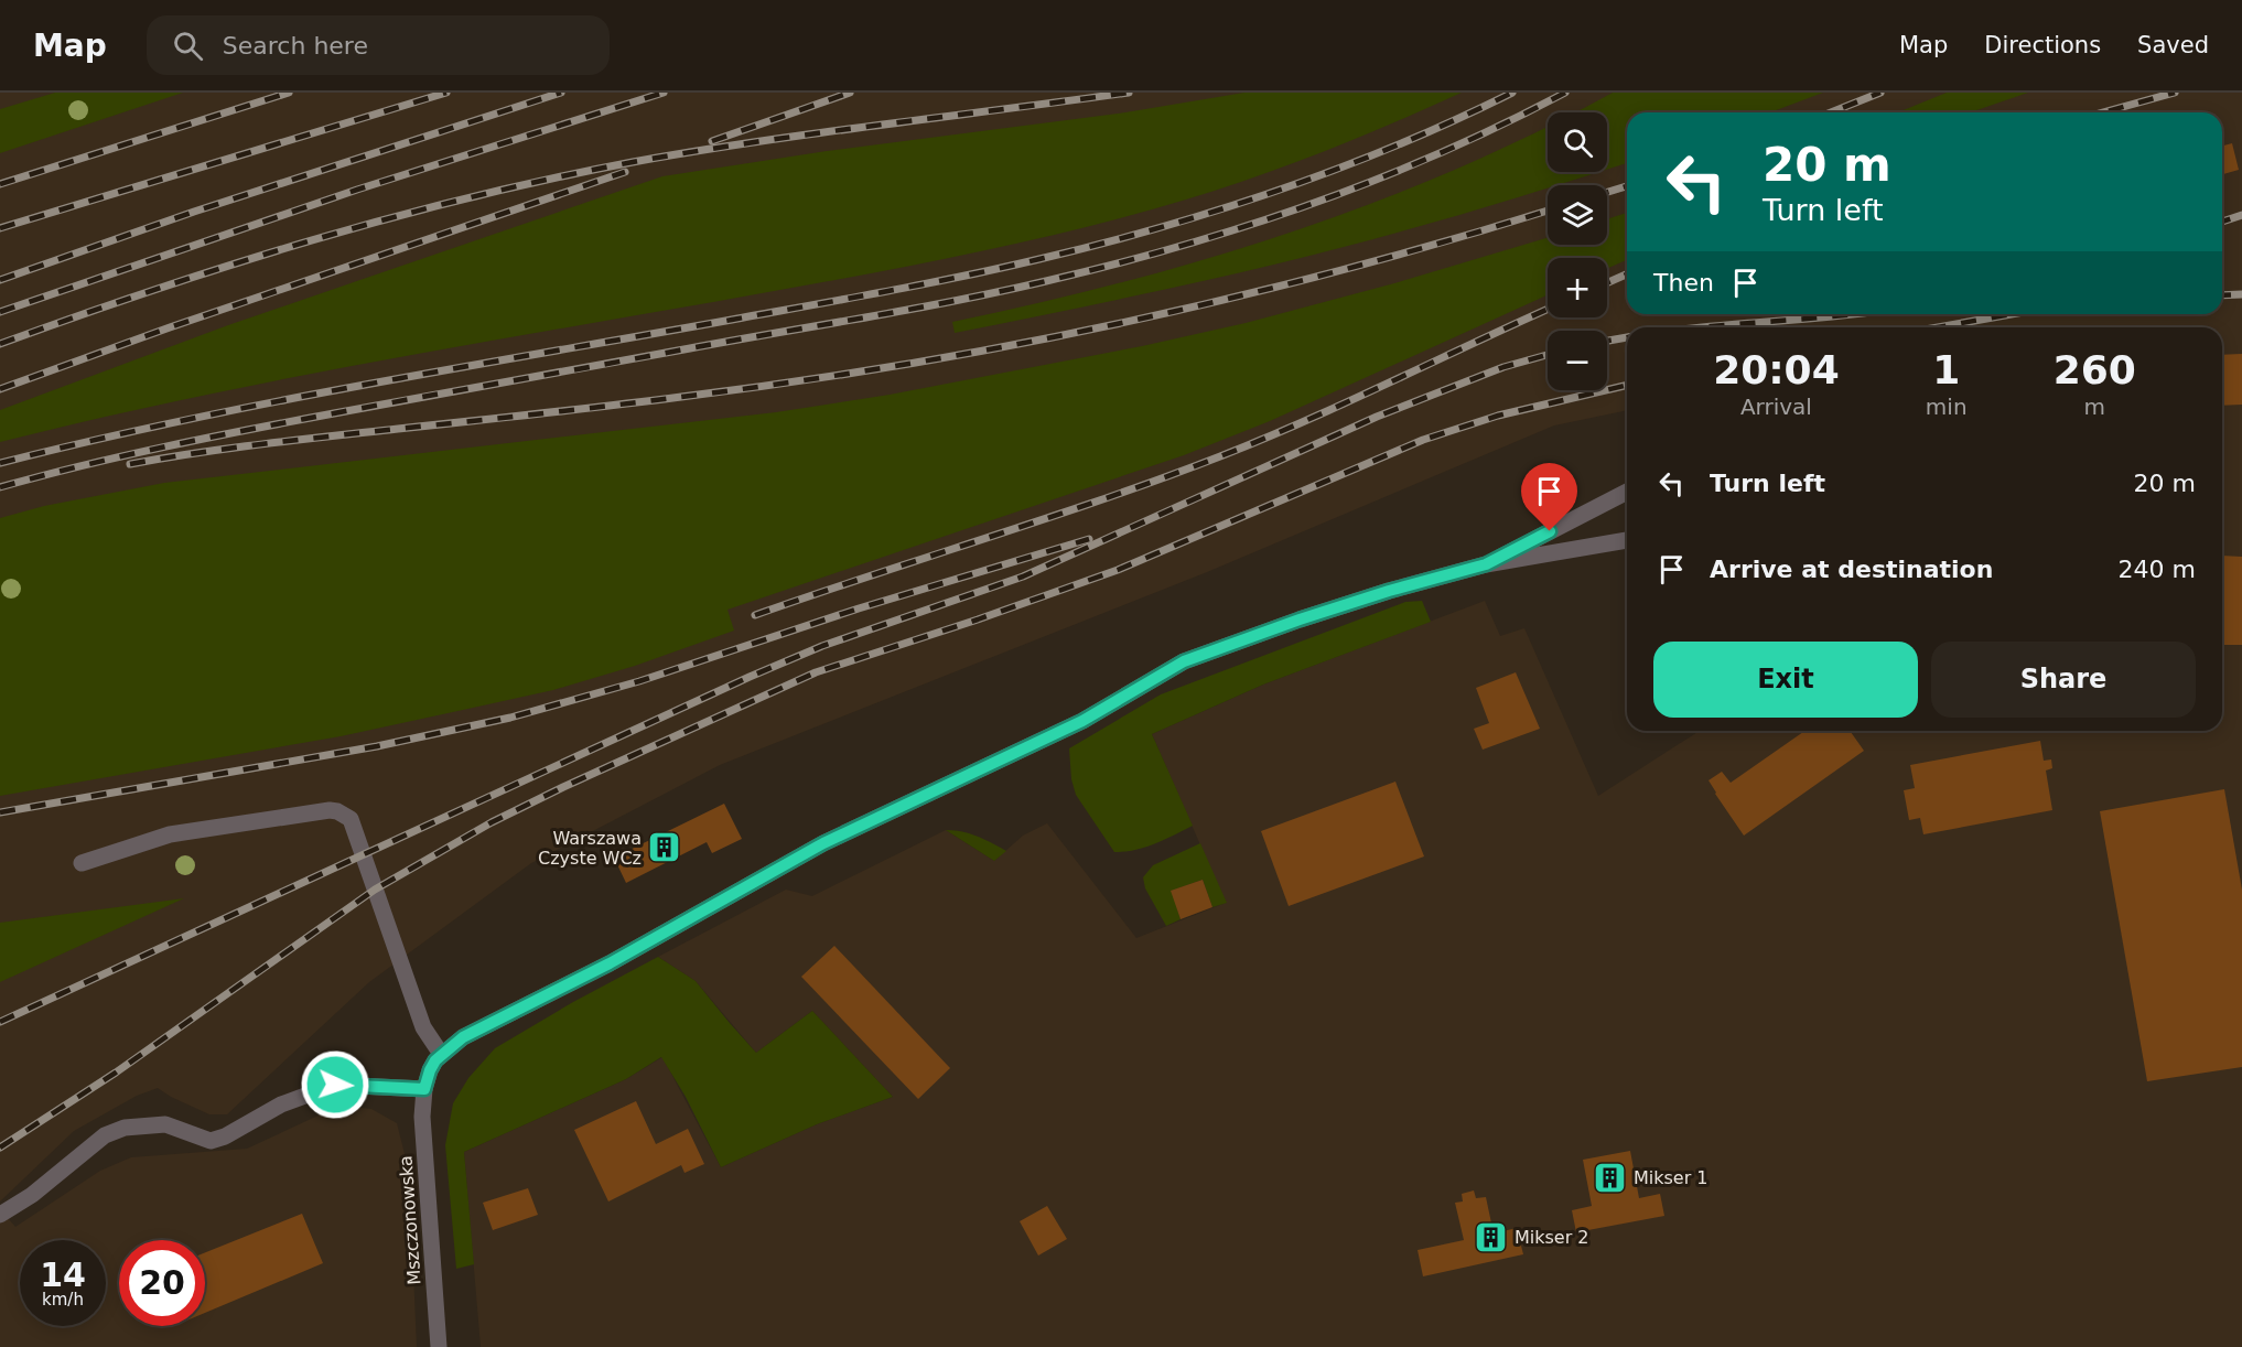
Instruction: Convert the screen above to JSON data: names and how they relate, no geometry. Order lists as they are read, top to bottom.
{
  "streets": {
    "street": ["Mszczonowska"]
  },
  "places": {
    "building": ["Warszawa Czyste WCz", "Mikser 1", "Mikser 2"]
  },
  "page": {
    "header": "Map",
    "search": "Search here",
    "nav": ["Map", "Directions", "Saved"],
    "map_buttons": ["+", "−"],
    "turn": ["20 m", "Turn left"],
    "then": "Then",
    "eta": [
      "20:04",
      "Arrival",
      "1",
      "min",
      "260",
      "m"
    ],
    "list": [
      {
        "name": "Turn left",
        "value": "20 m"
      },
      {
        "name": "Arrive at destination",
        "value": "240 m"
      }
    ],
    "buttons": ["Exit", "Share"],
    "speed": "14 km/h",
    "limit": "20"
  }
}
